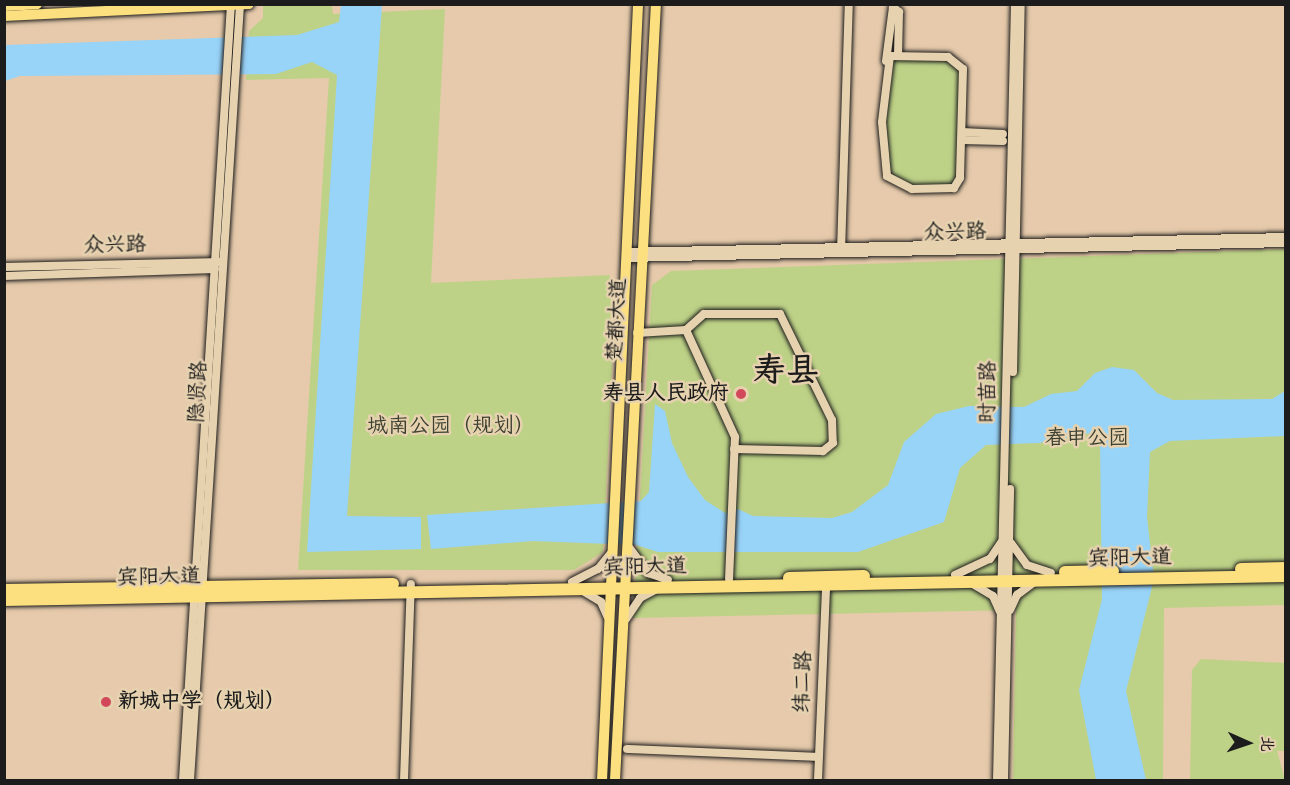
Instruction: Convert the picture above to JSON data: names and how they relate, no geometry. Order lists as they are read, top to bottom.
{
  "streets": {
    "highway": ["宾阳大道"],
    "main road": ["楚都大道"],
    "street": [
      "众兴路",
      "隐贤路",
      "时苗路",
      "纬二路"
    ]
  },
  "crossings": [
    ["众兴路", "楚都大道"],
    ["众兴路", "隐贤路"],
    ["众兴路", "时苗路"],
    ["楚都大道", "宾阳大道"],
    ["隐贤路", "宾阳大道"],
    ["时苗路", "宾阳大道"],
    ["宾阳大道", "纬二路"]
  ],
  "districts": ["寿县"],
  "parks": ["城南公园（规划）", "春申公园"],
  "places": ["寿县人民政府", "新城中学（规划）"],
  "north": "right"
}
